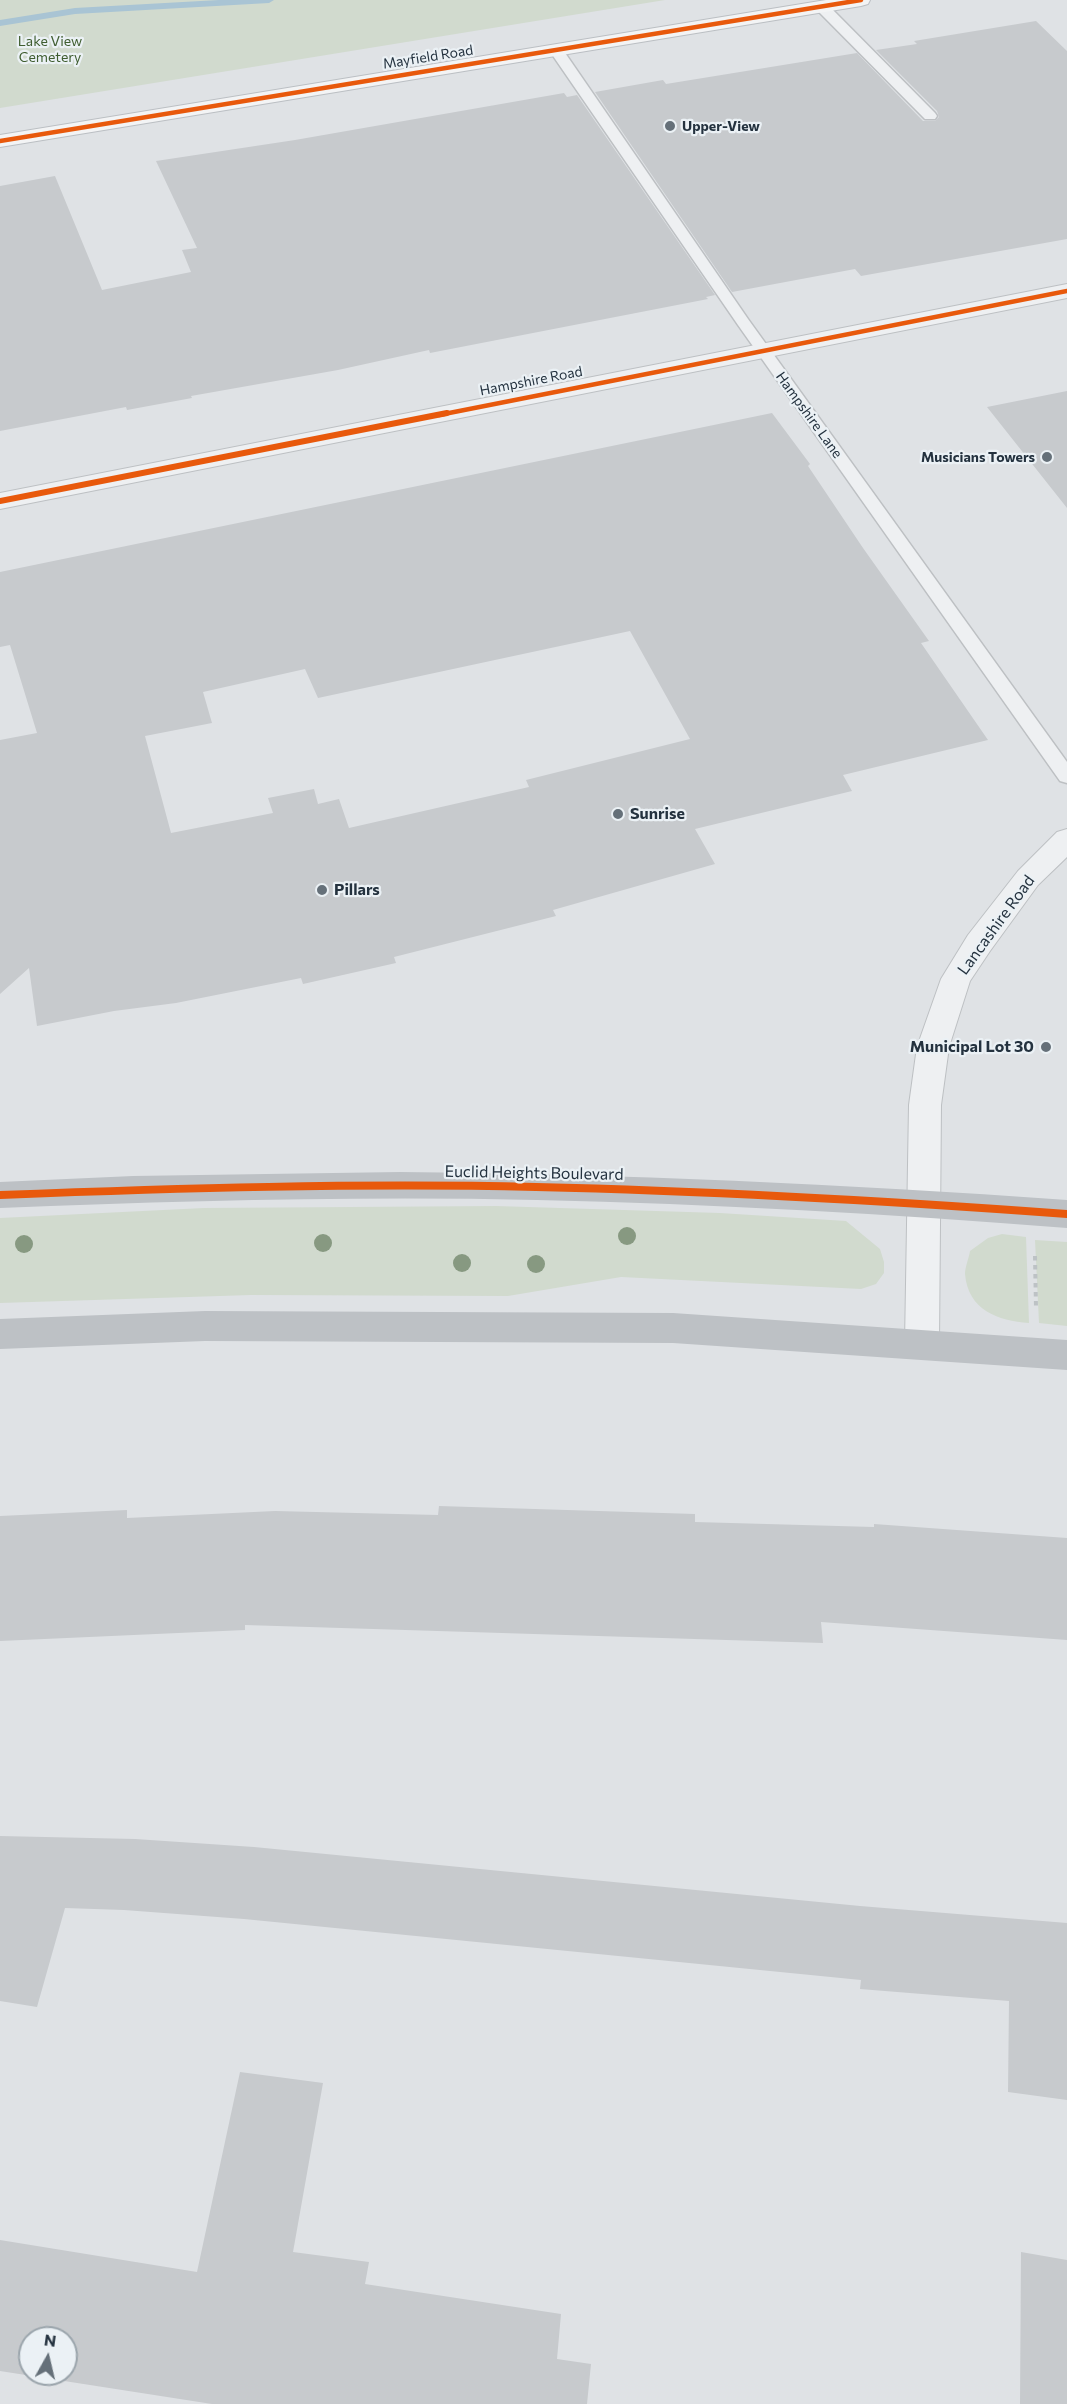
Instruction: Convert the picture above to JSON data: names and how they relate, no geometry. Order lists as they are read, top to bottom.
{
  "streets": {
    "main road": ["Mayfield Road", "Euclid Heights Boulevard"],
    "street": ["Hampshire Road", "Lancashire Road"],
    "lane": ["Hampshire Lane"]
  },
  "crossings": [
    ["Mayfield Road", "Hampshire Lane"],
    ["Hampshire Road", "Hampshire Lane"],
    ["Lancashire Road", "Euclid Heights Boulevard"]
  ],
  "parks": ["Lake View Cemetery"],
  "places": [
    "Upper-View",
    "Musicians Towers",
    "Sunrise",
    "Pillars",
    "Municipal Lot 30"
  ],
  "north": "top"
}
